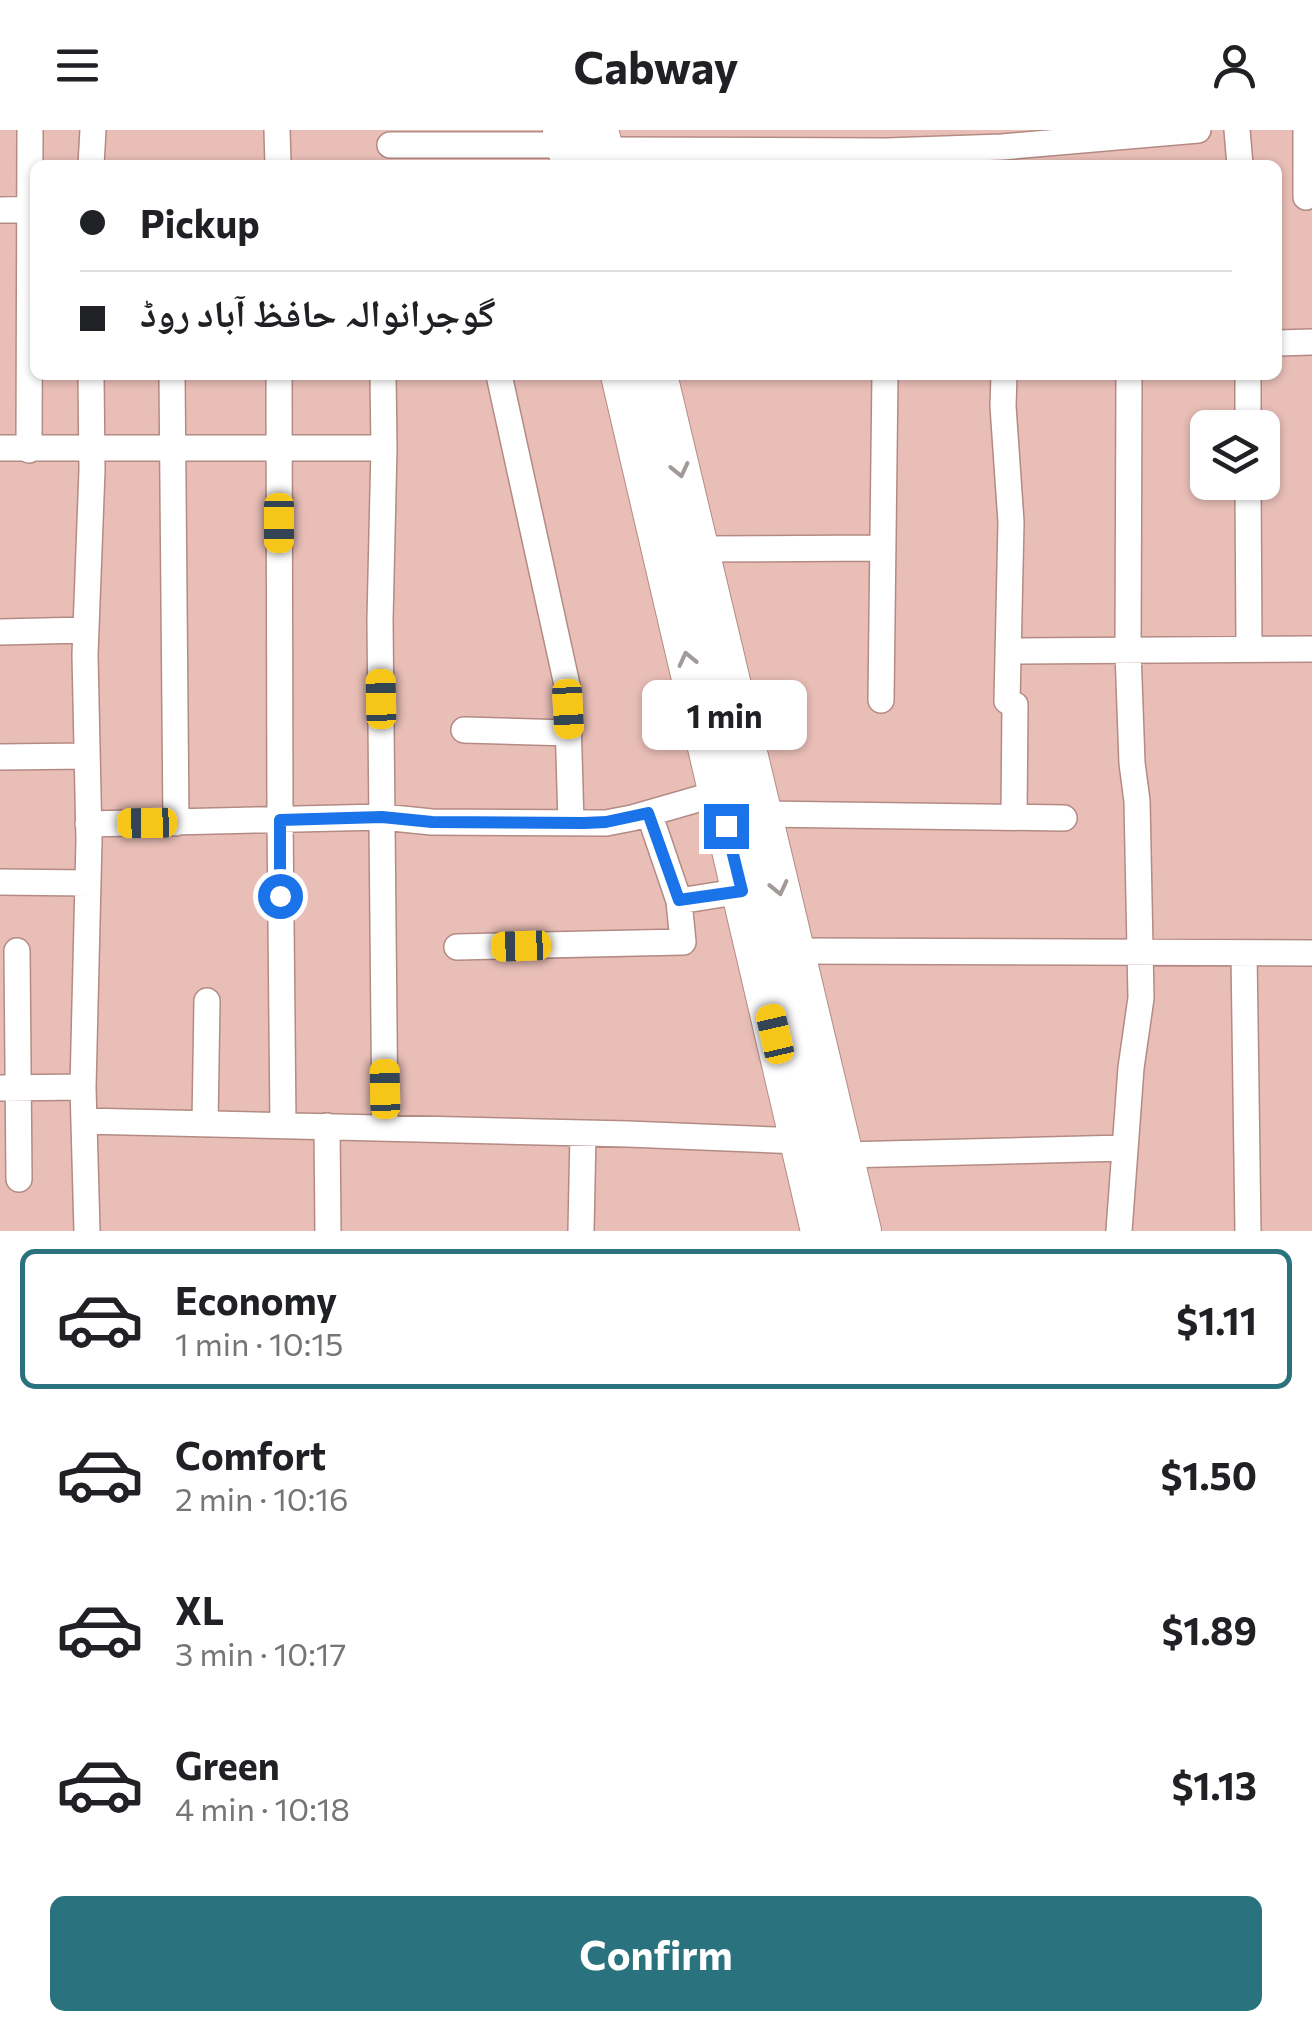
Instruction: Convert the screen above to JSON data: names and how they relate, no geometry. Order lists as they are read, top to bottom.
{
  "page": {
    "header": "Cabway",
    "banner": ["Pickup", "گوجرانوالہ حافظ آباد روڈ"],
    "bubble": "1 min",
    "list": [
      {
        "name": "Economy",
        "note": "1 min · 10:15",
        "value": "$1.11"
      },
      {
        "name": "Comfort",
        "note": "2 min · 10:16",
        "value": "$1.50"
      },
      {
        "name": "XL",
        "note": "3 min · 10:17",
        "value": "$1.89"
      },
      {
        "name": "Green",
        "note": "4 min · 10:18",
        "value": "$1.13"
      }
    ],
    "buttons": "Confirm"
  }
}
